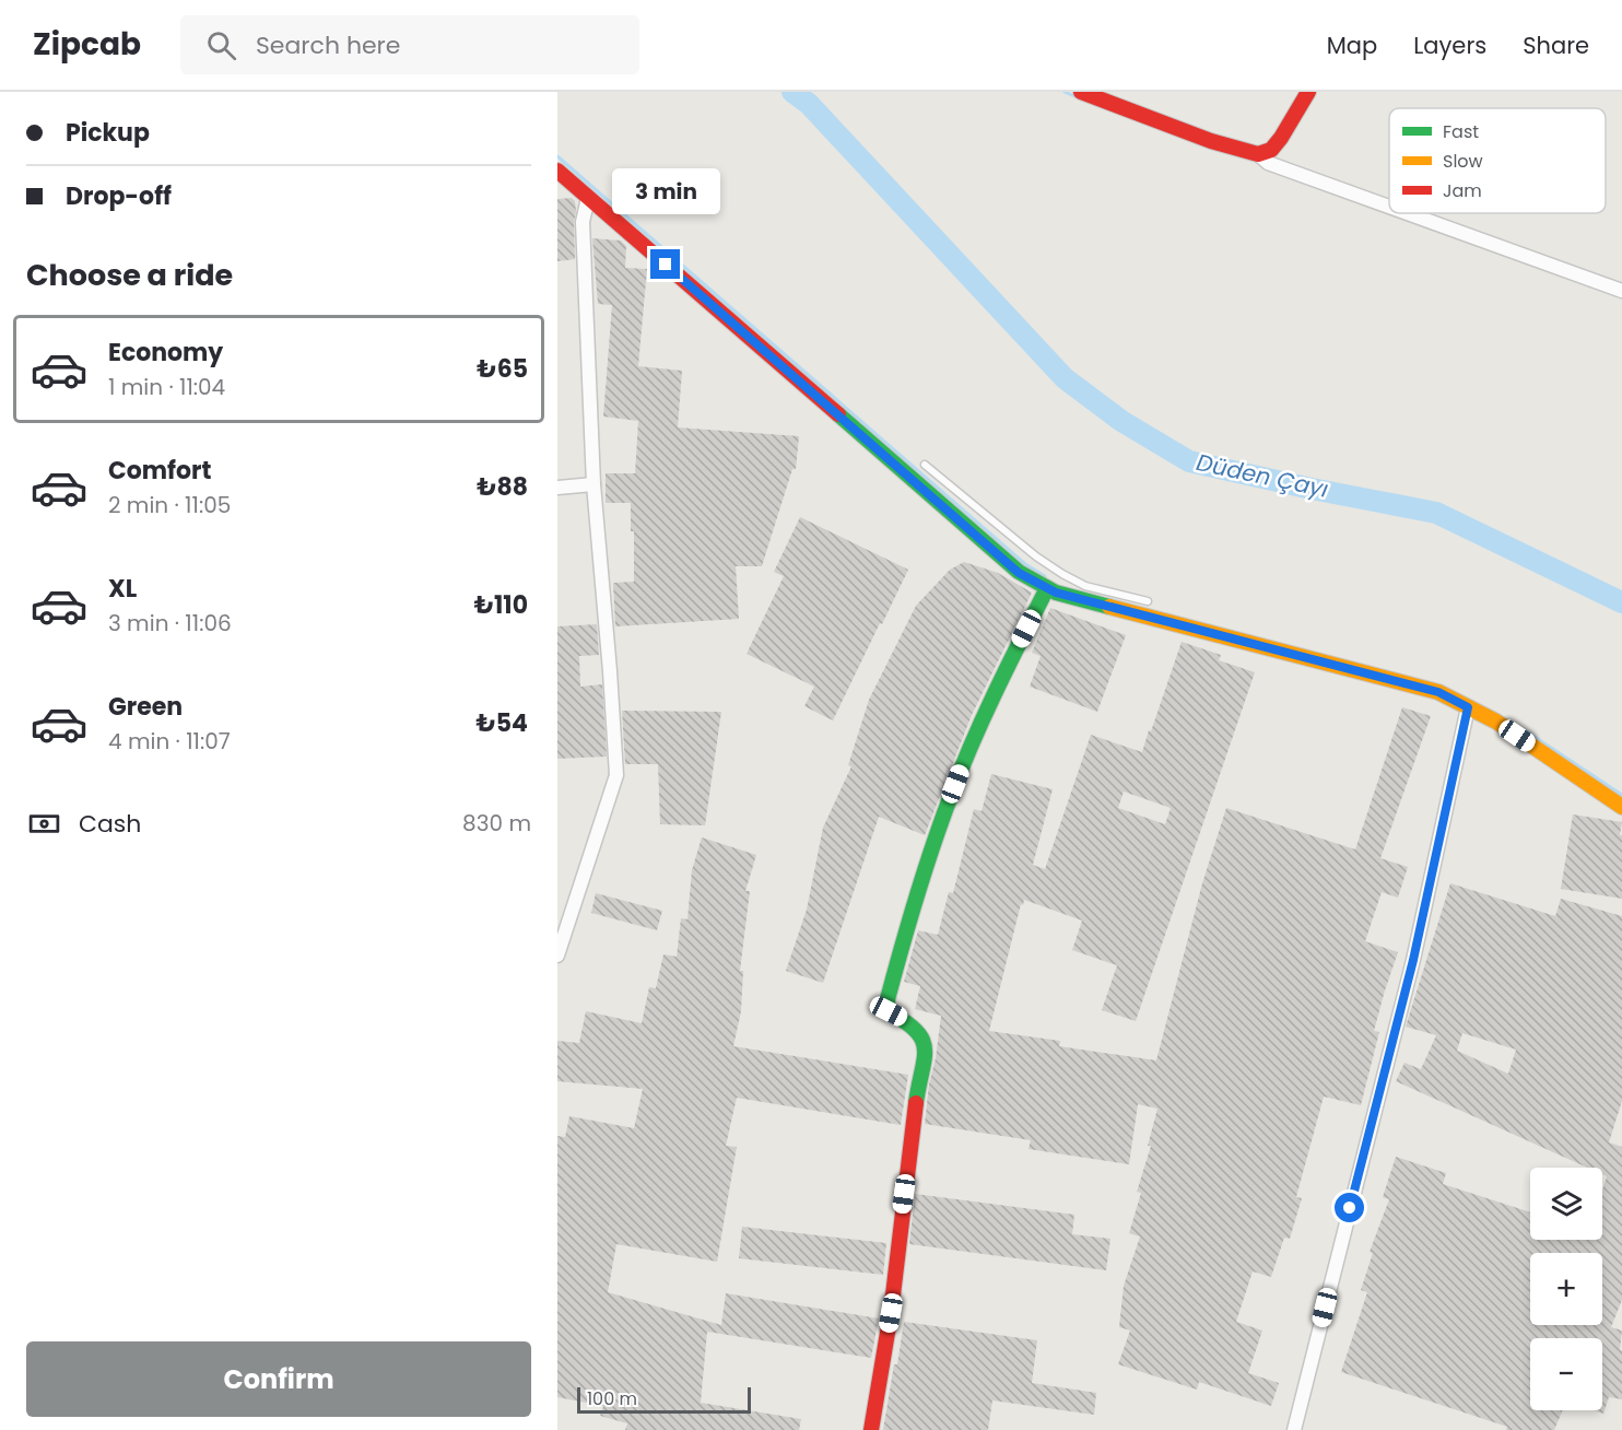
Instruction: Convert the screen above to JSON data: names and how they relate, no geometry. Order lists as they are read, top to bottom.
{
  "water": ["Düden Çayı"],
  "legend": ["Fast", "Slow", "Jam"],
  "scale_bar": "100 m",
  "page": {
    "header": "Zipcab",
    "search": "Search here",
    "nav": ["Map", "Layers", "Share"],
    "banner": ["Pickup", "Drop-off"],
    "bubble": "3 min",
    "heading": "Choose a ride",
    "list": [
      {
        "name": "Economy",
        "note": "1 min · 11:04",
        "value": "₺65"
      },
      {
        "name": "Comfort",
        "note": "2 min · 11:05",
        "value": "₺88"
      },
      {
        "name": "XL",
        "note": "3 min · 11:06",
        "value": "₺110"
      },
      {
        "name": "Green",
        "note": "4 min · 11:07",
        "value": "₺54"
      }
    ],
    "pay": ["Cash", "830 m"],
    "map_buttons": ["+", "−"],
    "buttons": "Confirm",
    "scale": "100 m"
  }
}
